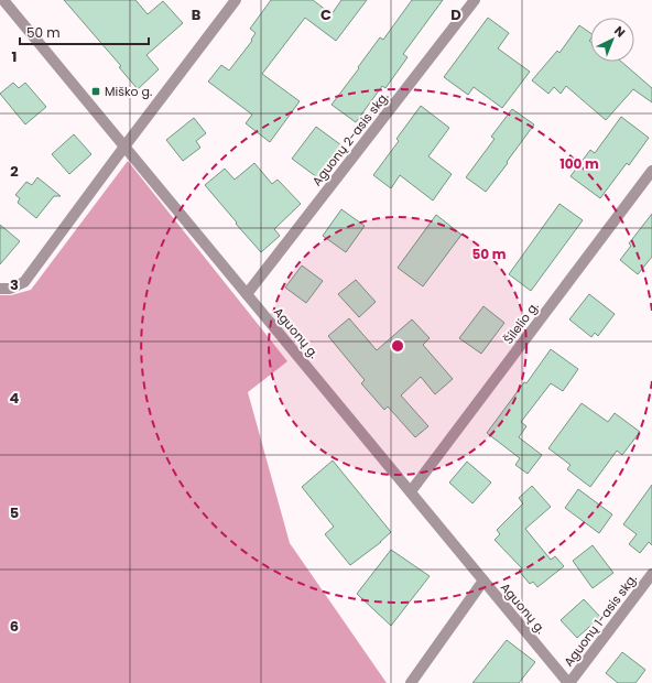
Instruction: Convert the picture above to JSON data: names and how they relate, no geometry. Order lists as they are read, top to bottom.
{
  "streets": {
    "street": [
      "Aguonų 2-asis skg.",
      "Šilelio g.",
      "Aguonų g.",
      "Aguonų 1-asis skg."
    ]
  },
  "crossings": [
    ["Aguonų 2-asis skg.", "Aguonų g."],
    ["Šilelio g.", "Aguonų g."],
    ["Aguonų g.", "Aguonų 1-asis skg."]
  ],
  "places": {
    "transit": ["Miško g."]
  },
  "scale_bar": "50 m",
  "north": "top right",
  "grid": {
    "columns": ["B", "C", "D"],
    "rows": [
      "1",
      "2",
      "3",
      "4",
      "5",
      "6"
    ]
  },
  "rings": ["100 m", "50 m"]
}
